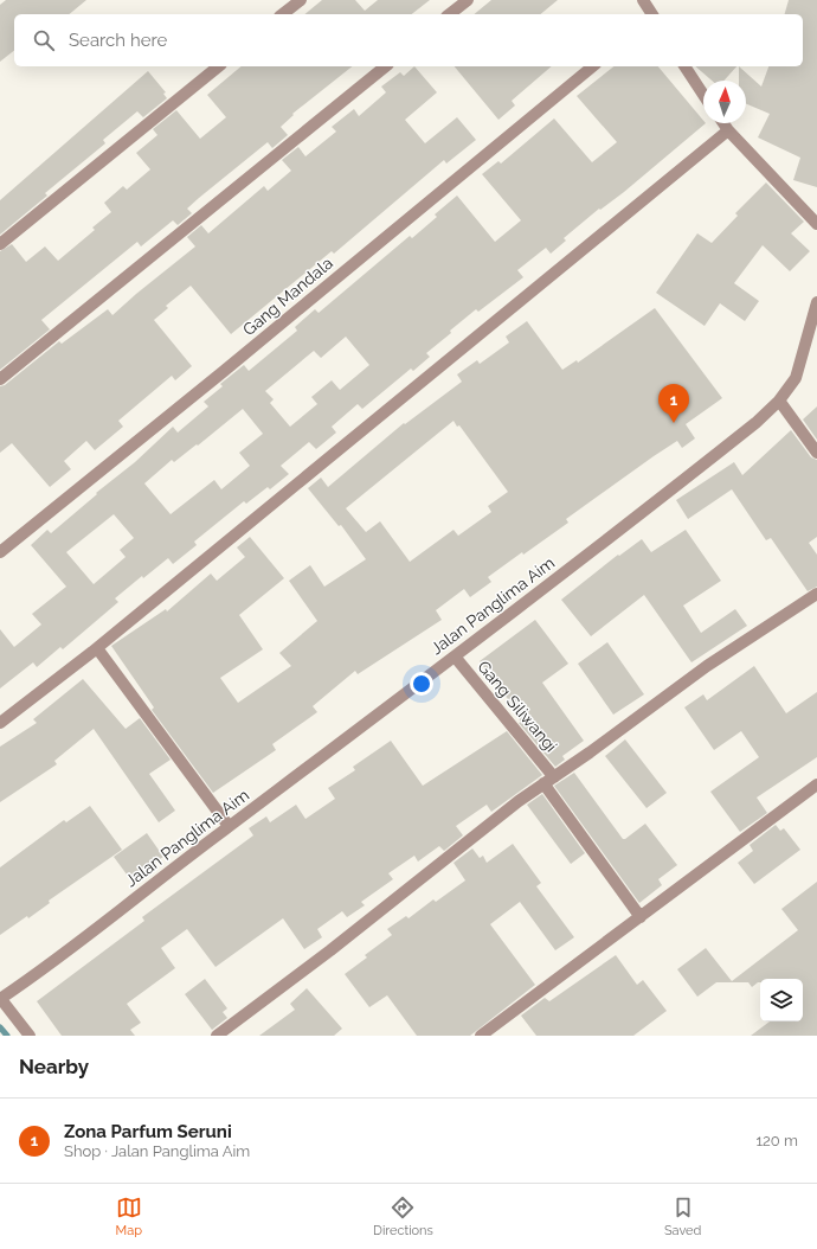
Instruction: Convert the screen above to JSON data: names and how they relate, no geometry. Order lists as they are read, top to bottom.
{
  "streets": {
    "street": ["Gang Mandala", "Jalan Panglima Aim", "Gang Siliwangi"]
  },
  "crossings": [
    ["Jalan Panglima Aim", "Gang Siliwangi"]
  ],
  "north": "top",
  "page": {
    "search": "Search here",
    "pins": "1",
    "heading": "Nearby",
    "list": [
      {
        "mark": "1",
        "name": "Zona Parfum Seruni",
        "note": "Shop · Jalan Panglima Aim",
        "value": "120 m"
      }
    ],
    "nav": ["Map", "Directions", "Saved"]
  }
}
